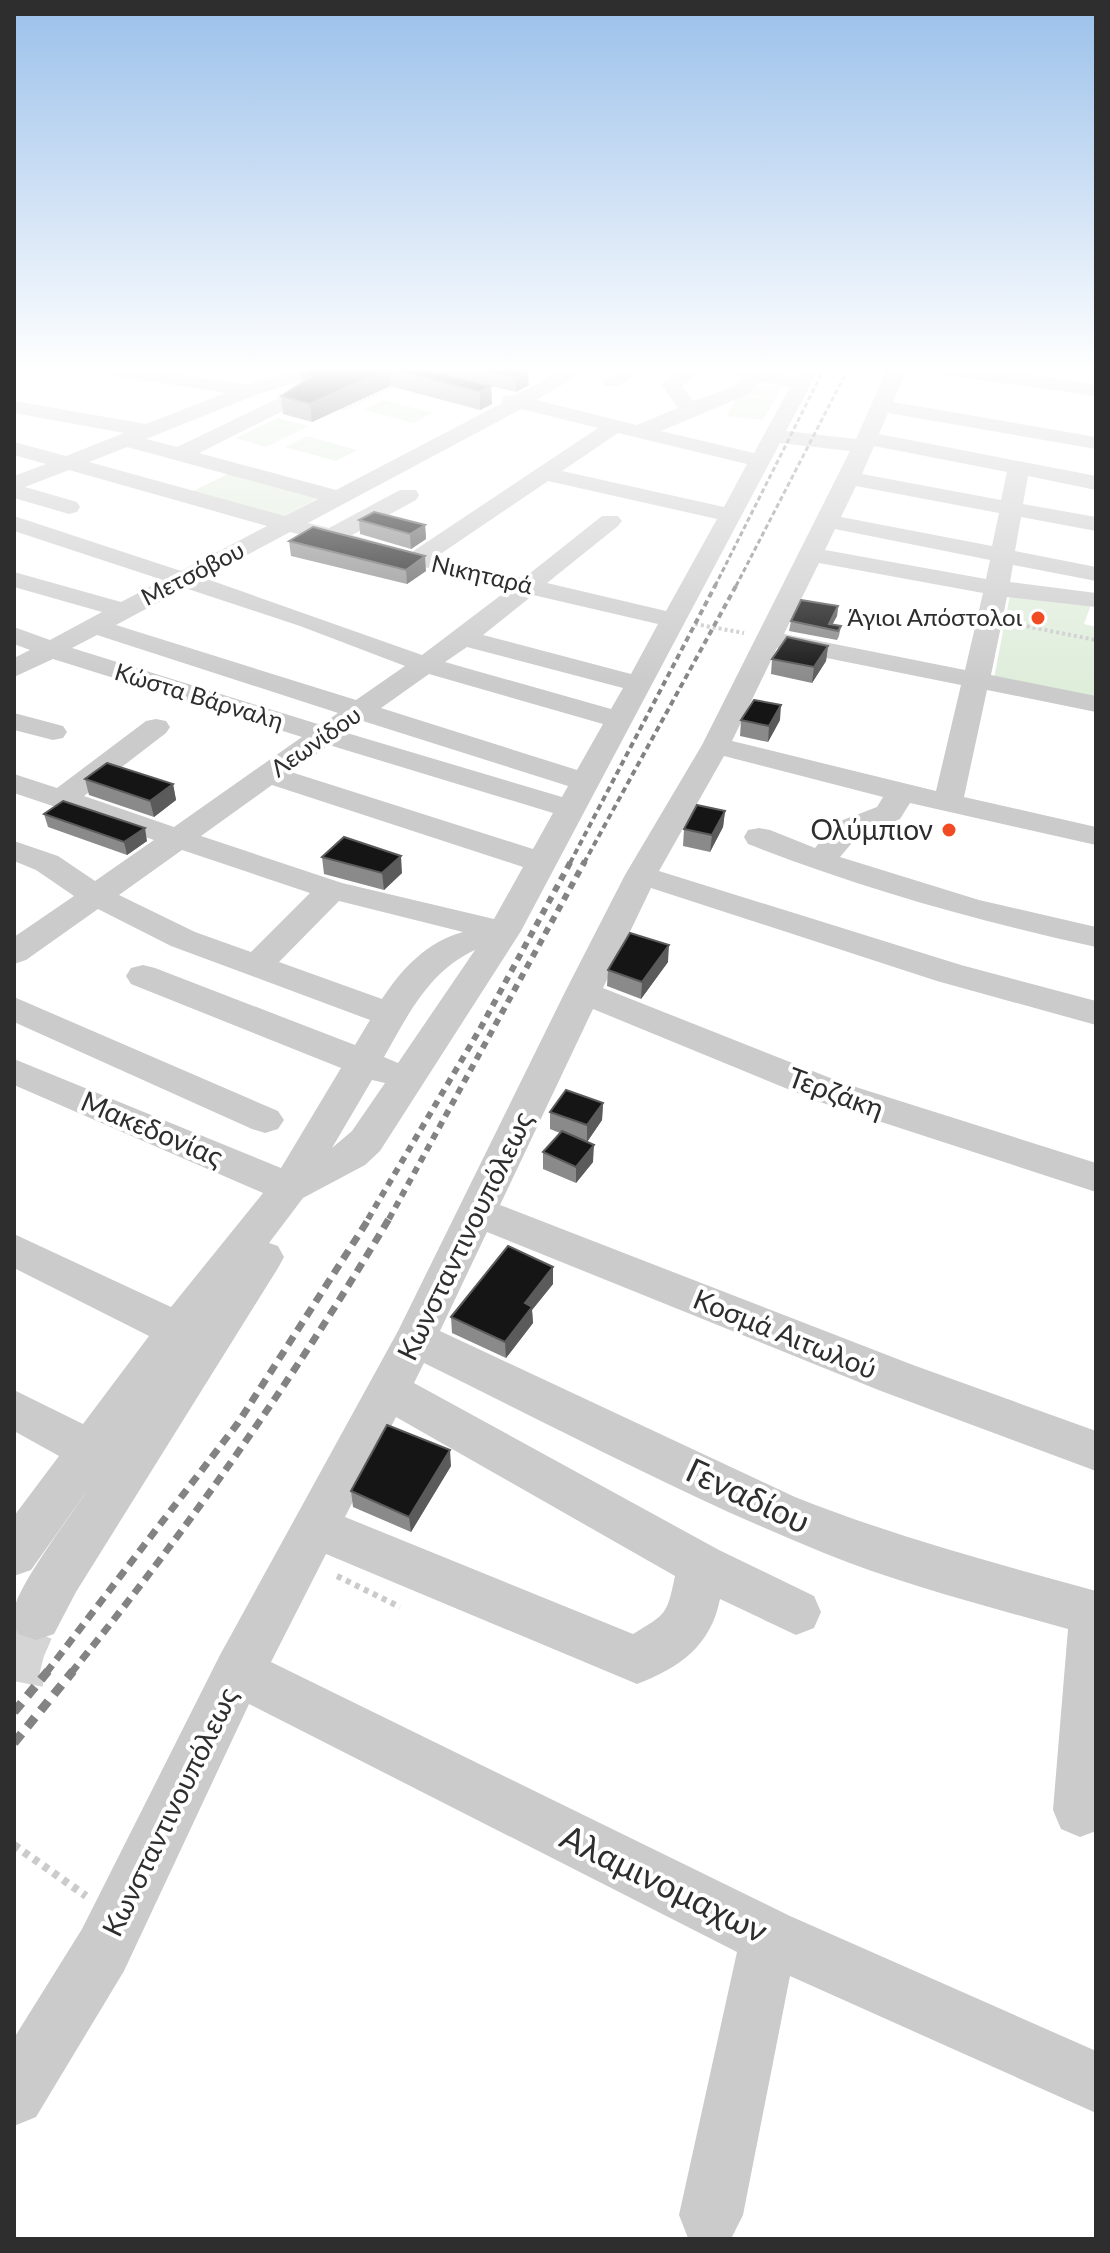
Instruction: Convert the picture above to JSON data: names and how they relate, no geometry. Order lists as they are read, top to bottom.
{
  "streets": {
    "street": [
      "Μετσόβου",
      "Νικηταρά",
      "Κώστα Βάρναλη",
      "Λεωνίδου",
      "Τερζάκη",
      "Μακεδονίας",
      "Κωνσταντινουπόλεως",
      "Κοσμά Αιτωλού",
      "Γεναδίου",
      "Αλαμινομαχων"
    ]
  },
  "crossings": [
    ["Μετσόβου", "Νικηταρά"],
    ["Μετσόβου", "Κώστα Βάρναλη"],
    ["Νικηταρά", "Λεωνίδου"],
    ["Κώστα Βάρναλη", "Λεωνίδου"],
    ["Τερζάκη", "Κωνσταντινουπόλεως"],
    ["Κωνσταντινουπόλεως", "Κοσμά Αιτωλού"],
    ["Κωνσταντινουπόλεως", "Γεναδίου"],
    ["Κωνσταντινουπόλεως", "Αλαμινομαχων"]
  ],
  "places": ["Άγιοι Απόστολοι", "Ολύμπιον"]
}
